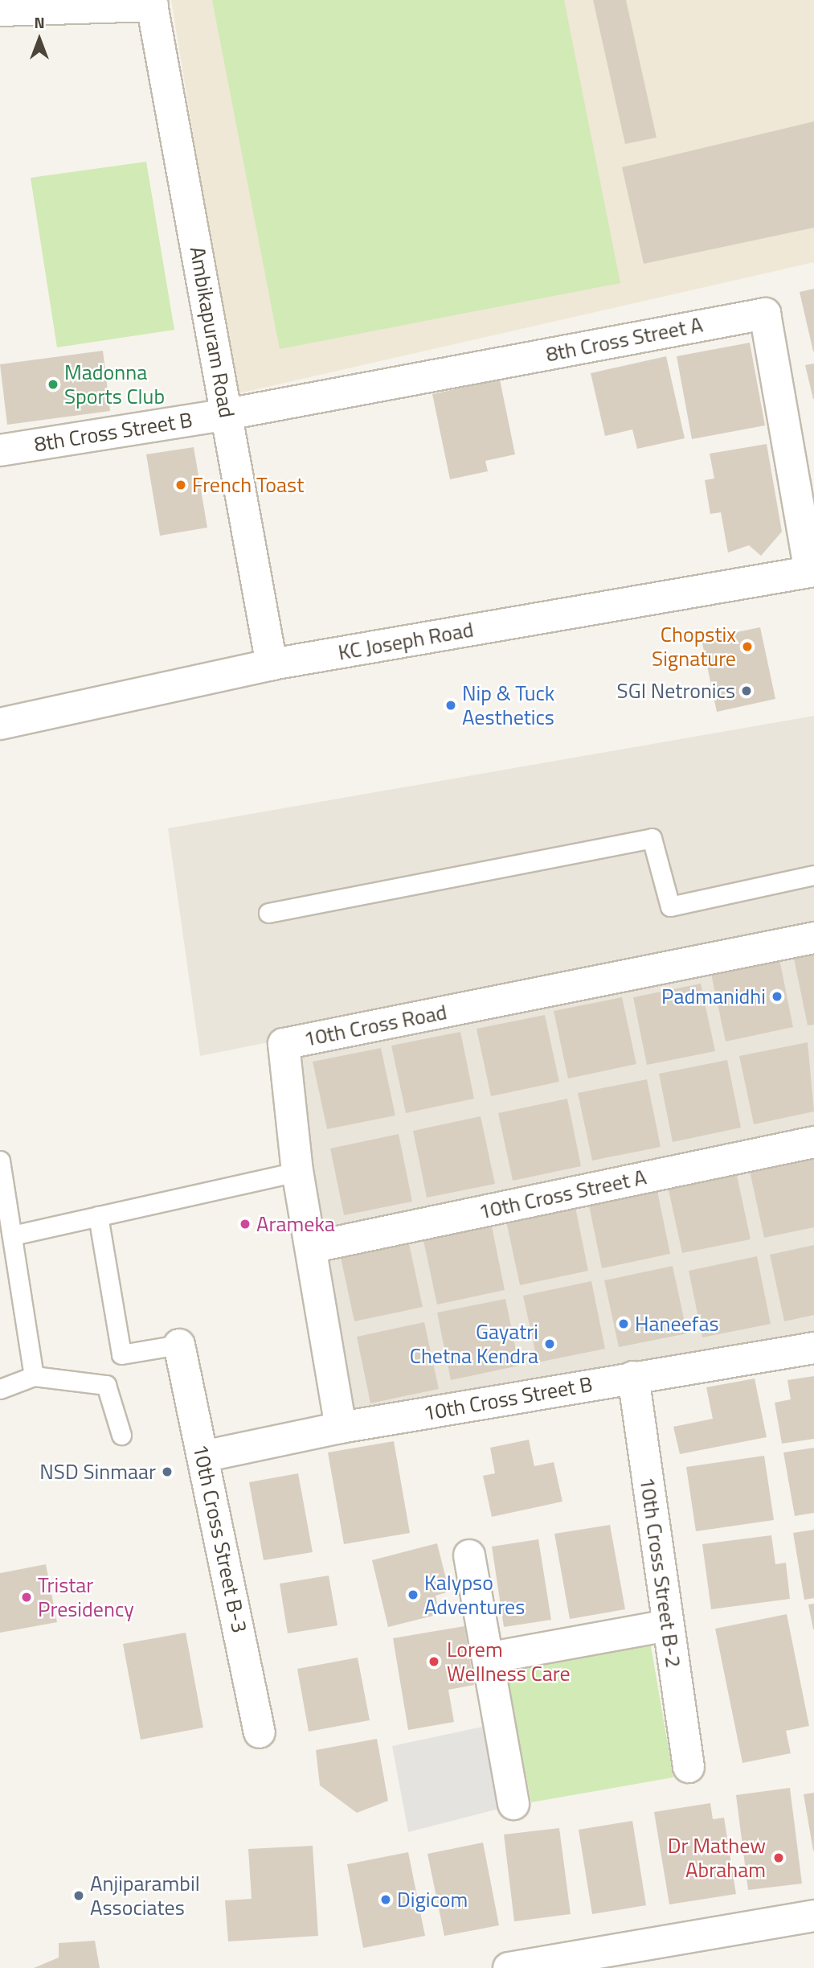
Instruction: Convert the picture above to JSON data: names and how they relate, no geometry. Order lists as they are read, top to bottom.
{
  "streets": {
    "street": [
      "Ambikapuram Road",
      "8th Cross Street A",
      "8th Cross Street B",
      "KC Joseph Road",
      "10th Cross Road",
      "10th Cross Street A",
      "10th Cross Street B",
      "10th Cross Street B-3",
      "10th Cross Street B-2"
    ]
  },
  "crossings": [
    ["Ambikapuram Road", "8th Cross Street A"],
    ["Ambikapuram Road", "8th Cross Street B"],
    ["Ambikapuram Road", "KC Joseph Road"],
    ["8th Cross Street A", "8th Cross Street B"],
    ["8th Cross Street A", "KC Joseph Road"],
    ["10th Cross Road", "10th Cross Street A"],
    ["10th Cross Road", "10th Cross Street B"],
    ["10th Cross Street B", "10th Cross Street B-3"],
    ["10th Cross Street B", "10th Cross Street B-2"]
  ],
  "places": [
    "Madonna Sports Club",
    "French Toast",
    "Chopstix Signature",
    "SGI Netronics",
    "Nip & Tuck Aesthetics",
    "Padmanidhi",
    "Arameka",
    "Haneefas",
    "Gayatri Chetna Kendra",
    "NSD Sinmaar",
    "Kalypso Adventures",
    "Tristar Presidency",
    "Lorem Wellness Care",
    "Dr Mathew Abraham",
    "Anjiparambil Associates",
    "Digicom"
  ],
  "north": "top"
}
